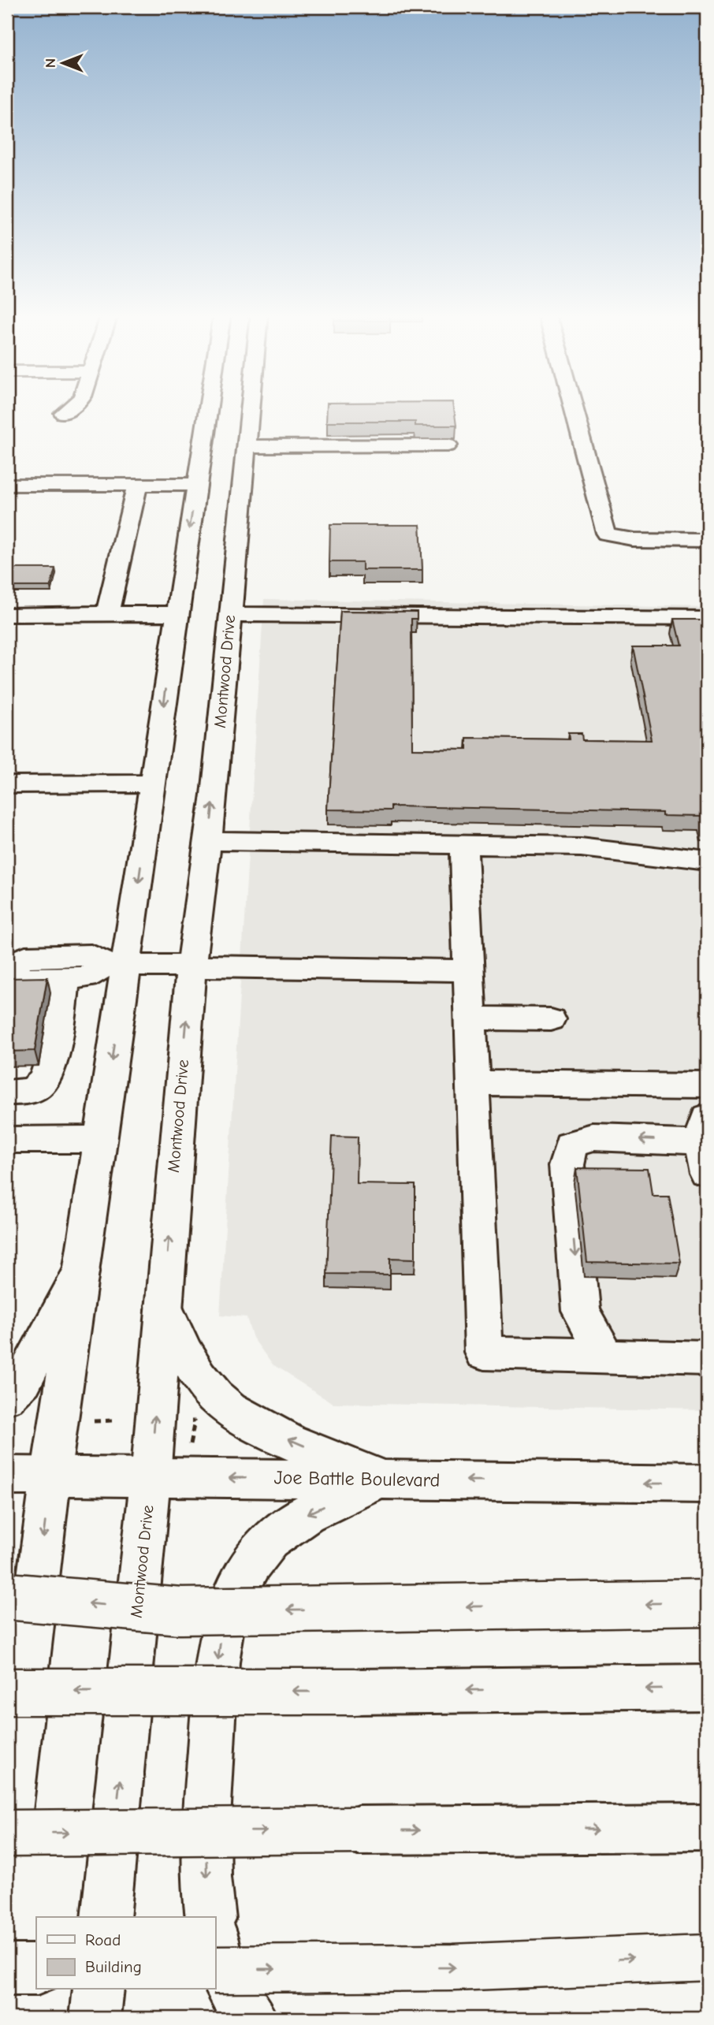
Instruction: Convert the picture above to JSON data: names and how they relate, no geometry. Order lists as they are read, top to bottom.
{
  "streets": {
    "main road": ["Montwood Drive", "Joe Battle Boulevard"]
  },
  "crossings": [
    ["Montwood Drive", "Joe Battle Boulevard"]
  ],
  "legend": ["Road", "Building"],
  "north": "left"
}
